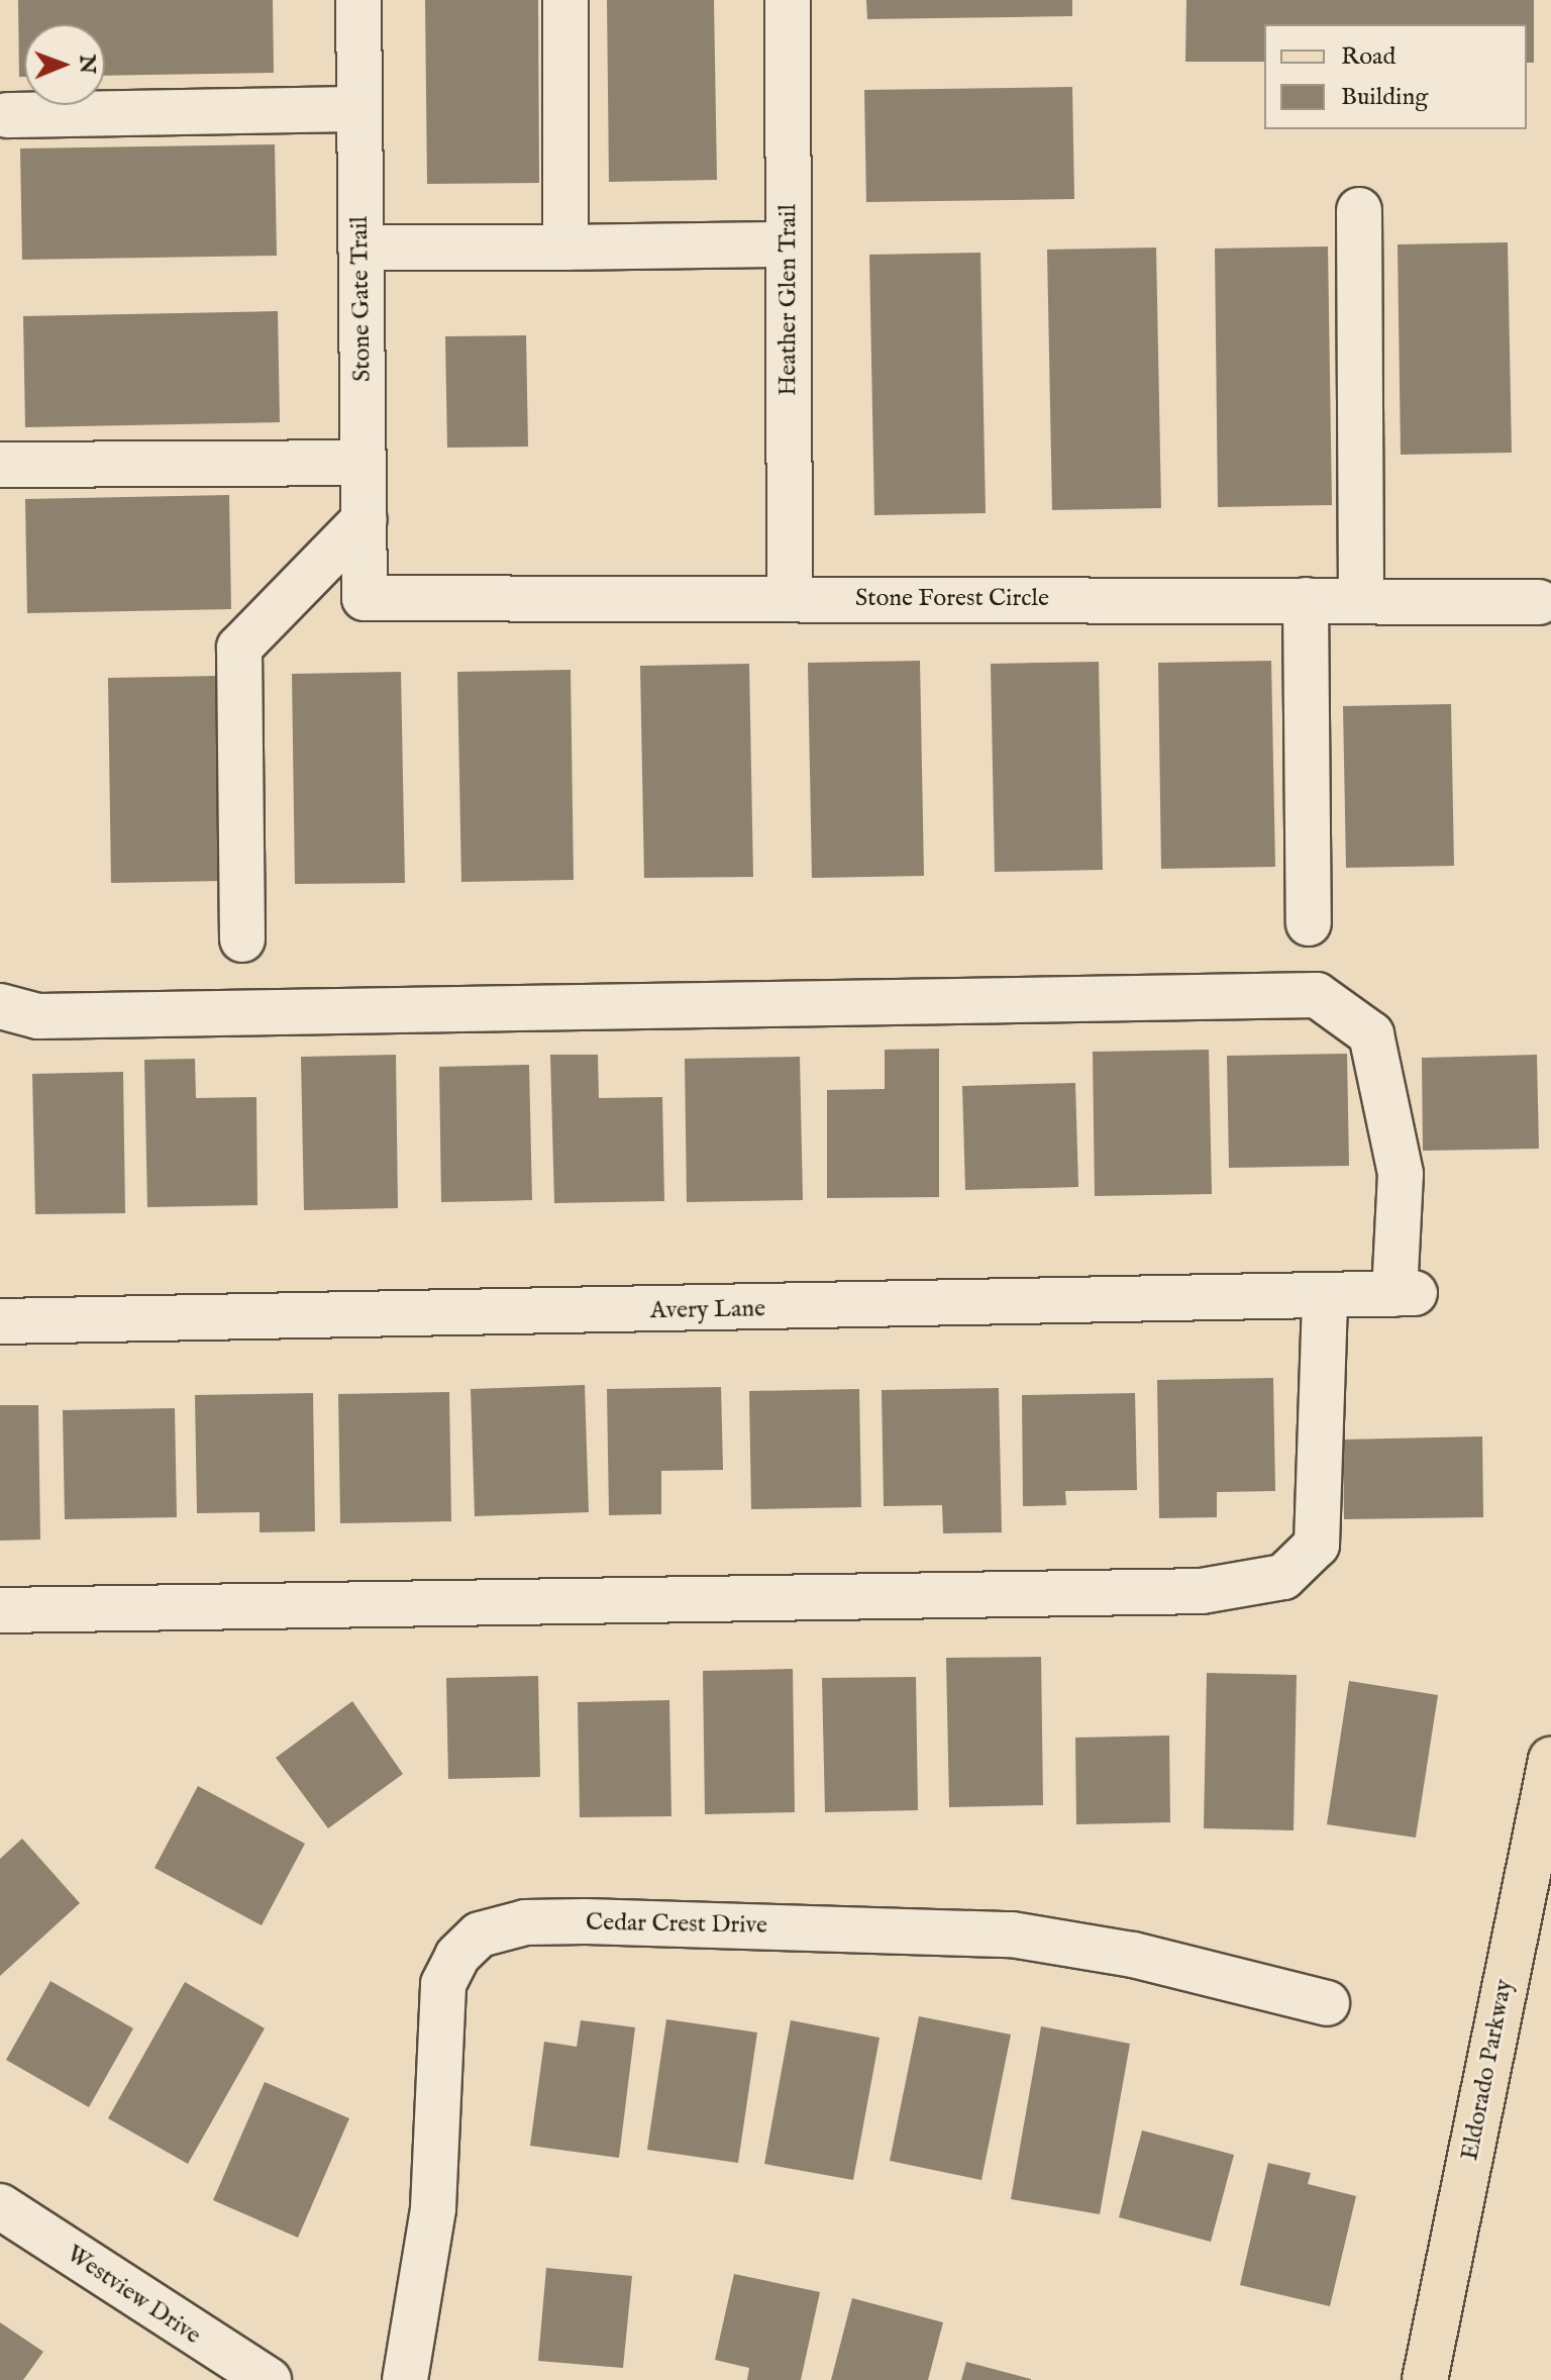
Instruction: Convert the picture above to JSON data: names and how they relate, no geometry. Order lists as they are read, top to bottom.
{
  "streets": {
    "main road": ["Eldorado Parkway"],
    "street": [
      "Stone Gate Trail",
      "Heather Glen Trail",
      "Stone Forest Circle",
      "Avery Lane",
      "Cedar Crest Drive",
      "Westview Drive"
    ]
  },
  "crossings": [
    ["Stone Gate Trail", "Stone Forest Circle"],
    ["Heather Glen Trail", "Stone Forest Circle"]
  ],
  "legend": ["Road", "Building"],
  "north": "right"
}
